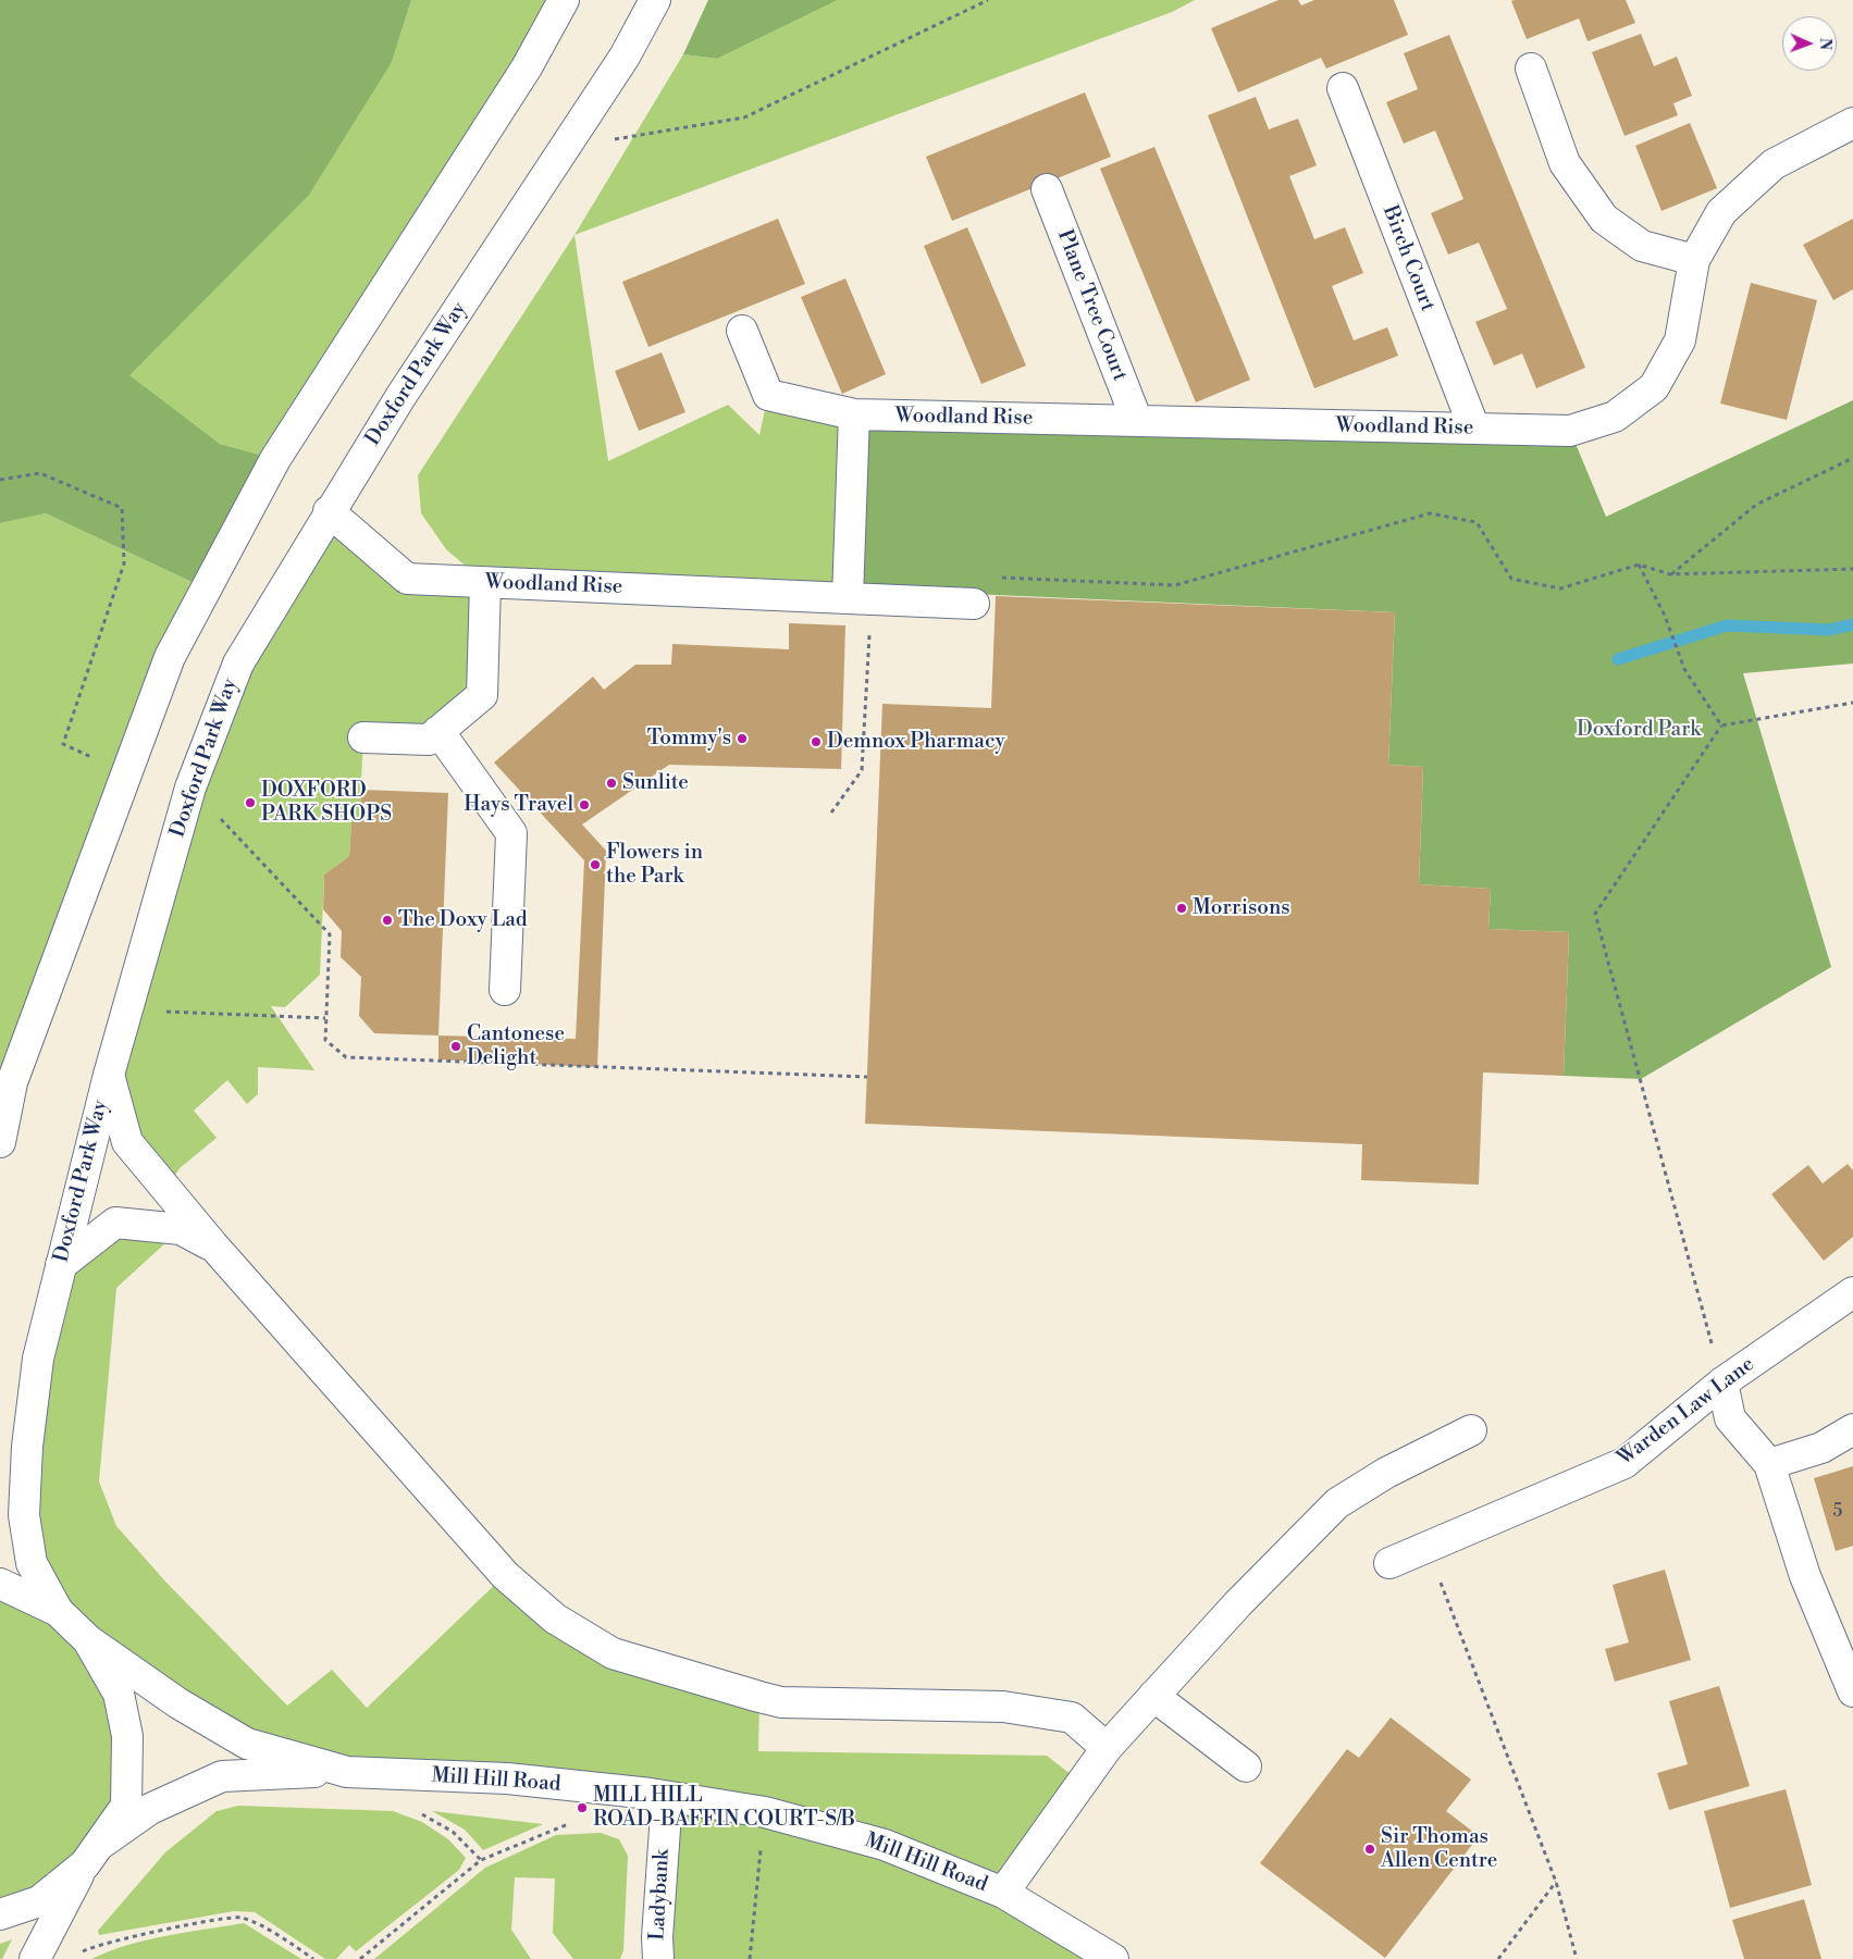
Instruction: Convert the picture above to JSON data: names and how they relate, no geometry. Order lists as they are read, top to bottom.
{
  "streets": {
    "street": [
      "Birch Court",
      "Plane Tree Court",
      "Doxford Park Way",
      "Woodland Rise",
      "Warden Law Lane",
      "Mill Hill Road",
      "Ladybank"
    ]
  },
  "crossings": [
    ["Birch Court", "Woodland Rise"],
    ["Plane Tree Court", "Woodland Rise"],
    ["Doxford Park Way", "Woodland Rise"],
    ["Doxford Park Way", "Mill Hill Road"],
    ["Mill Hill Road", "Ladybank"]
  ],
  "parks": ["Doxford Park"],
  "places": [
    "Tommy's",
    "Demnox Pharmacy",
    "Sunlite",
    "DOXFORD PARK SHOPS",
    "Hays Travel",
    "Flowers in the Park",
    "Morrisons",
    "The Doxy Lad",
    "Cantonese Delight",
    "MILL HILL ROAD-BAFFIN COURT-S/B",
    "Sir Thomas Allen Centre"
  ],
  "house_numbers": ["5"],
  "north": "right"
}
